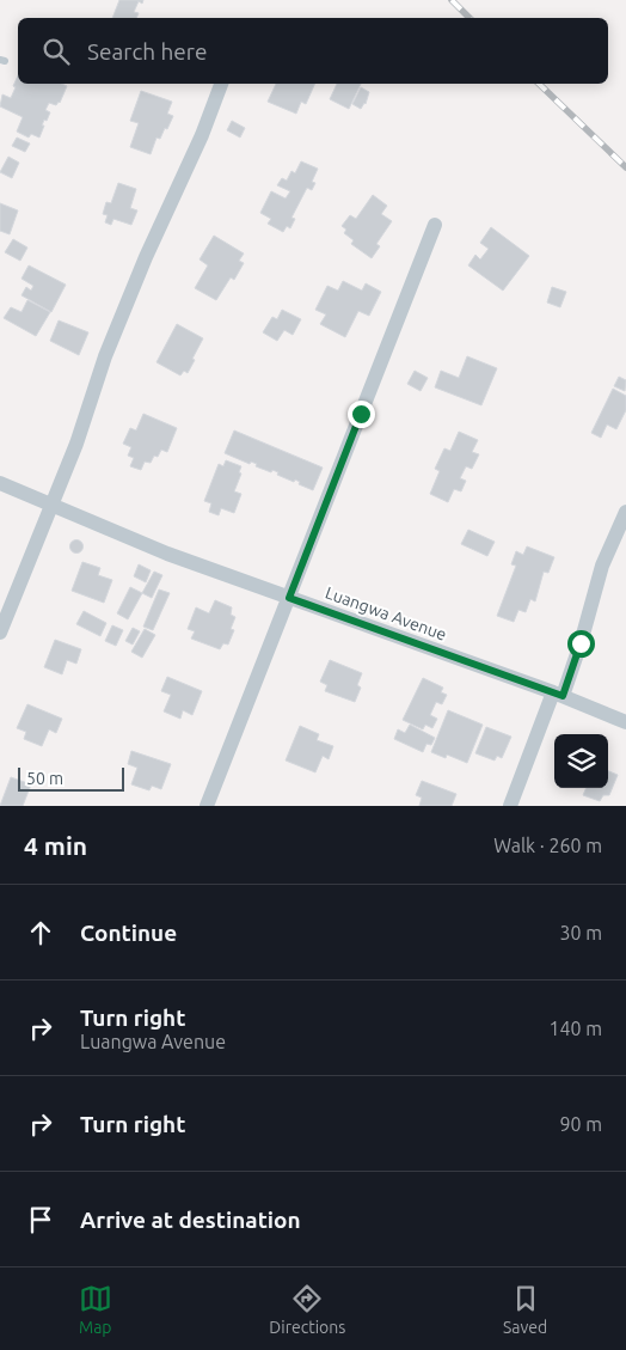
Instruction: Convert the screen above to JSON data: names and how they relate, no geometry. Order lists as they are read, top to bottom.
{
  "streets": {
    "street": ["Luangwa Avenue"]
  },
  "scale_bar": "50 m",
  "page": {
    "search": "Search here",
    "scale": "50 m",
    "heading": ["4 min", "Walk · 260 m"],
    "list": [
      ["Continue", "30 m"],
      ["Turn right", "Luangwa Avenue", "140 m"],
      ["Turn right", "90 m"],
      "Arrive at destination"
    ],
    "nav": ["Map", "Directions", "Saved"]
  }
}
